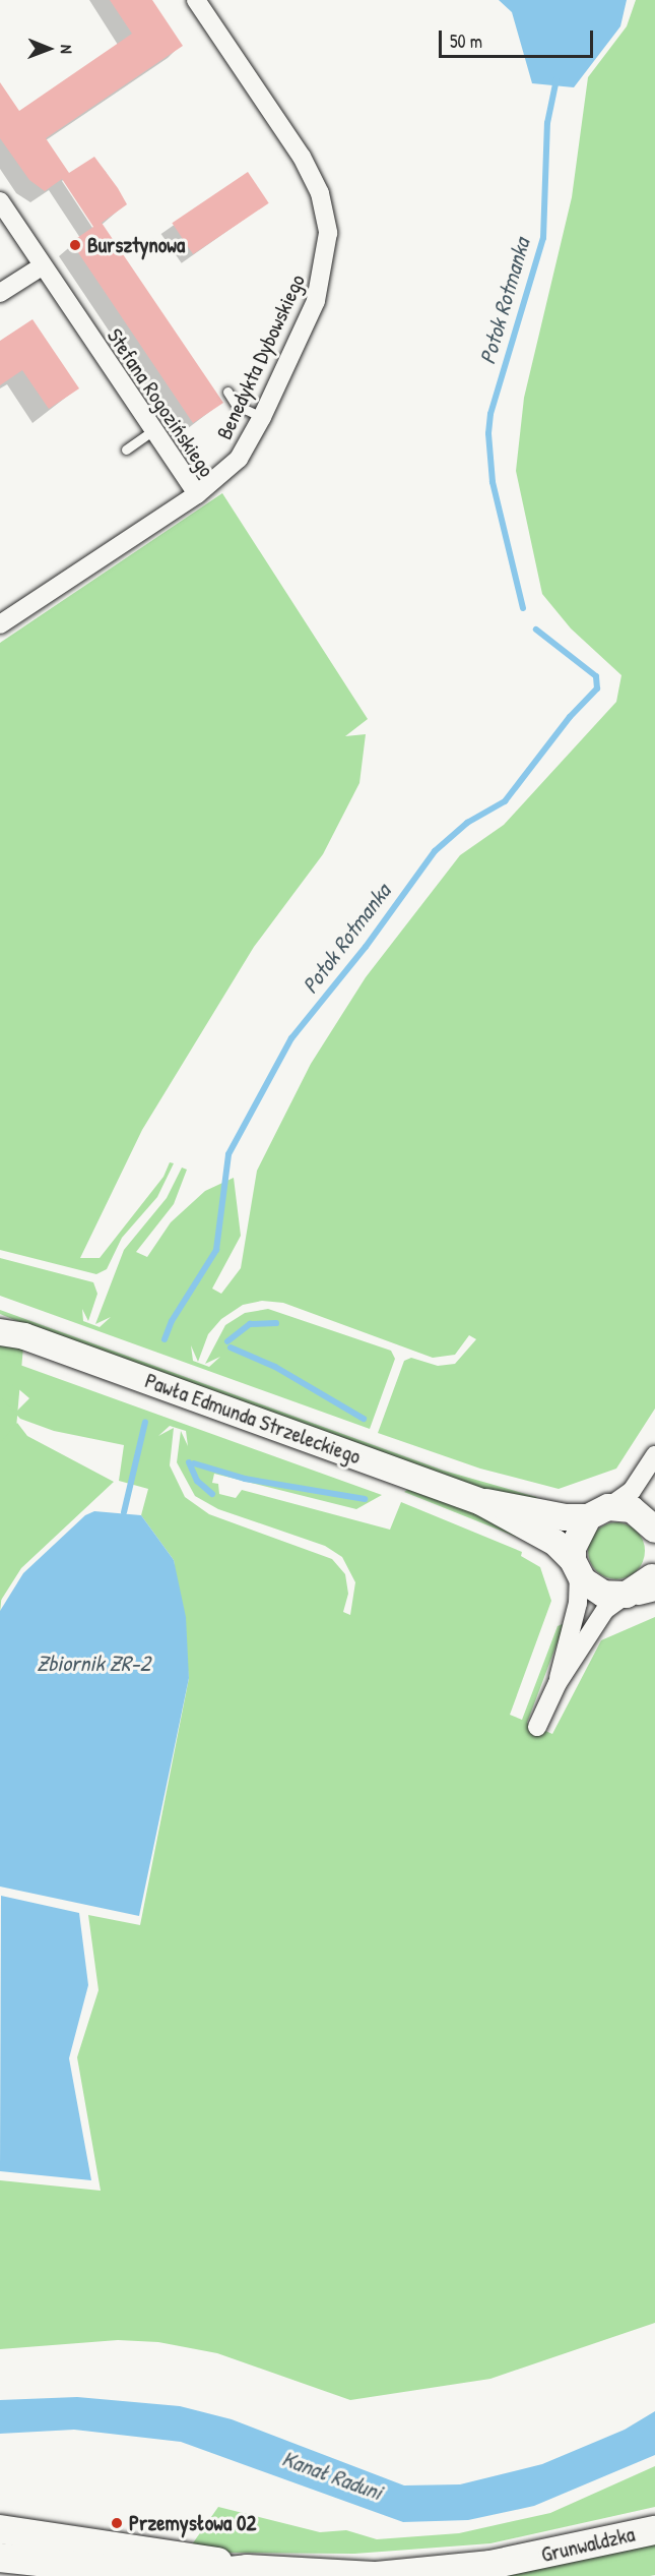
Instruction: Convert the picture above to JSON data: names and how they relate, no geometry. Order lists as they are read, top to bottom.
{
  "streets": {
    "main road": ["Pawła Edmunda Strzeleckiego", "Grunwaldzka"],
    "street": ["Benedykta Dybowskiego", "Stefana Rogozińskiego"]
  },
  "crossings": [
    ["Benedykta Dybowskiego", "Stefana Rogozińskiego"]
  ],
  "water": ["Potok Rotmanka", "Zbiornik ZR-2", "Kanał Raduni"],
  "places": ["Bursztynowa", "Przemysłowa 02"],
  "scale_bar": "50 m",
  "north": "right"
}
